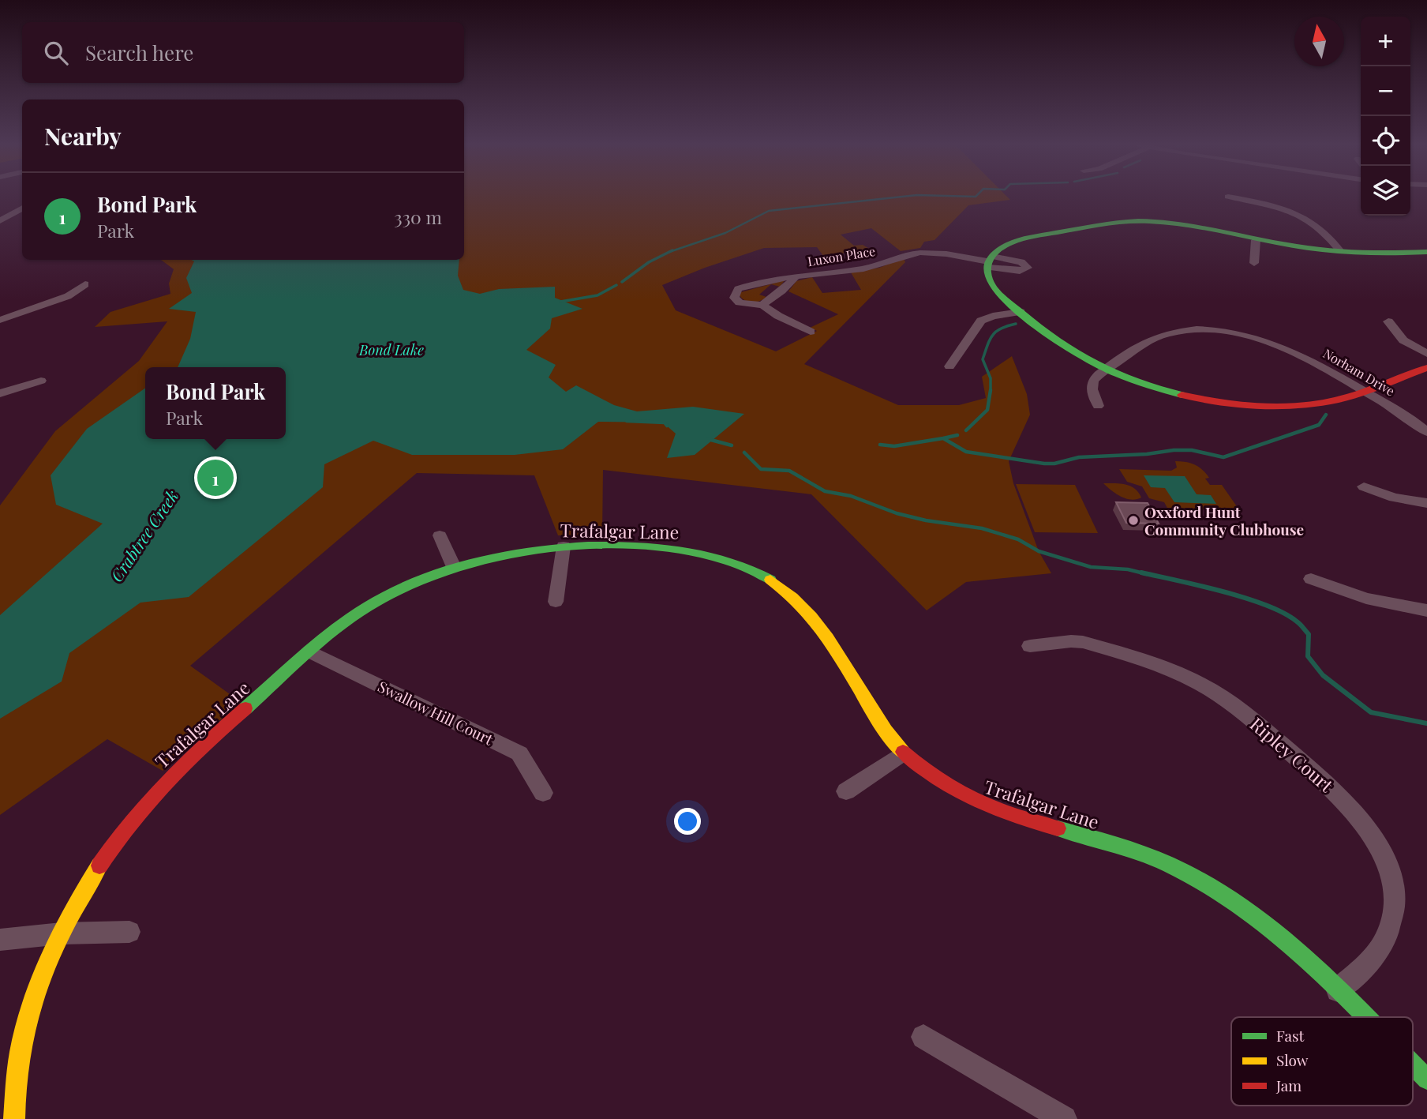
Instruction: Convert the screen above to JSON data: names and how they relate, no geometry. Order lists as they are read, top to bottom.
{
  "streets": {
    "street": [
      "Luxon Place",
      "Norham Drive",
      "Trafalgar Lane",
      "Swallow Hill Court",
      "Ripley Court"
    ]
  },
  "crossings": [
    ["Trafalgar Lane", "Swallow Hill Court"],
    ["Trafalgar Lane", "Ripley Court"]
  ],
  "water": ["Bond Lake", "Crabtree Creek"],
  "places": ["Oxxford Hunt Community Clubhouse"],
  "legend": ["Fast", "Slow", "Jam"],
  "north": "top",
  "page": {
    "map_buttons": ["+", "−"],
    "search": "Search here",
    "heading": "Nearby",
    "list": [
      {
        "mark": "1",
        "name": "Bond Park",
        "note": "Park",
        "value": "330 m"
      }
    ],
    "popup": ["Bond Park", "Park"],
    "pins": "1"
  }
}
